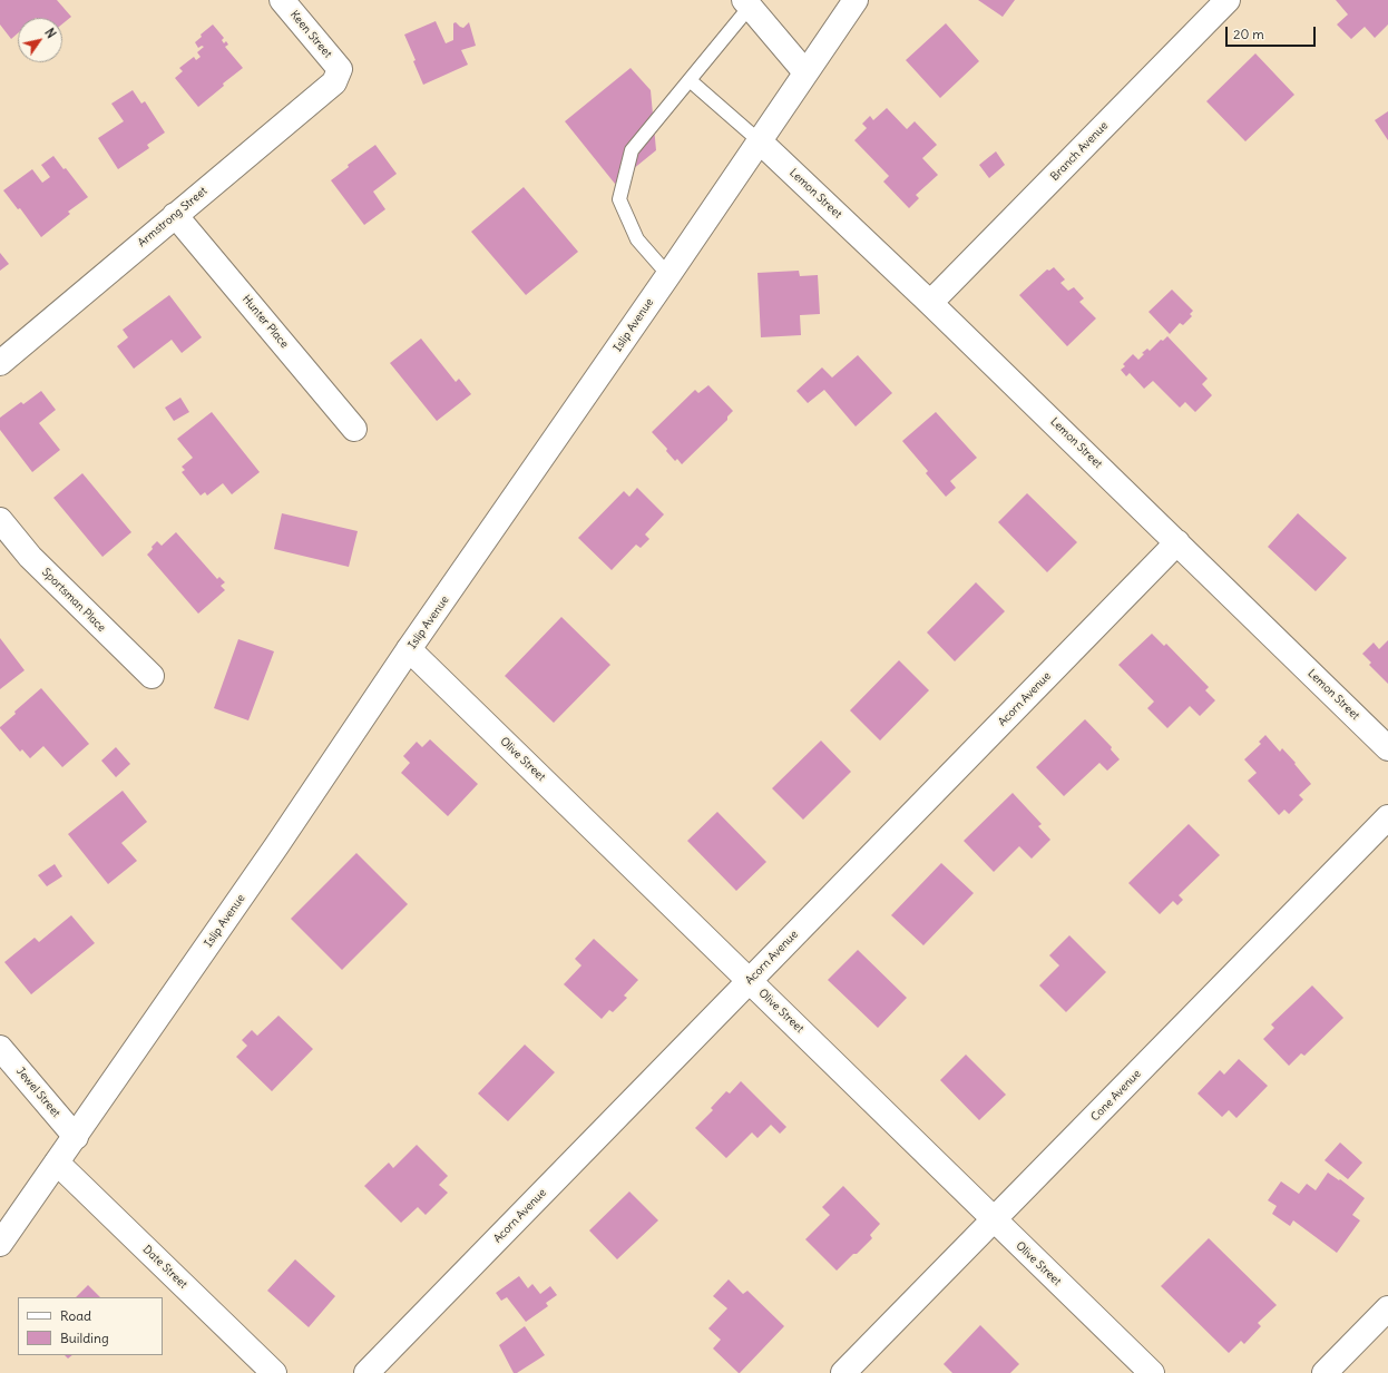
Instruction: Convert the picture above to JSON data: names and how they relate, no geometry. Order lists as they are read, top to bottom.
{
  "streets": {
    "street": [
      "Keen Street",
      "Branch Avenue",
      "Lemon Street",
      "Armstrong Street",
      "Hunter Place",
      "Islip Avenue",
      "Sportsman Place",
      "Acorn Avenue",
      "Olive Street",
      "Jewel Street",
      "Cone Avenue",
      "Date Street"
    ]
  },
  "crossings": [
    ["Keen Street", "Armstrong Street"],
    ["Branch Avenue", "Lemon Street"],
    ["Lemon Street", "Islip Avenue"],
    ["Lemon Street", "Acorn Avenue"],
    ["Armstrong Street", "Hunter Place"],
    ["Islip Avenue", "Olive Street"],
    ["Islip Avenue", "Jewel Street"],
    ["Islip Avenue", "Date Street"],
    ["Acorn Avenue", "Olive Street"],
    ["Olive Street", "Cone Avenue"]
  ],
  "legend": ["Road", "Building"],
  "scale_bar": "20 m",
  "north": "top right"
}
